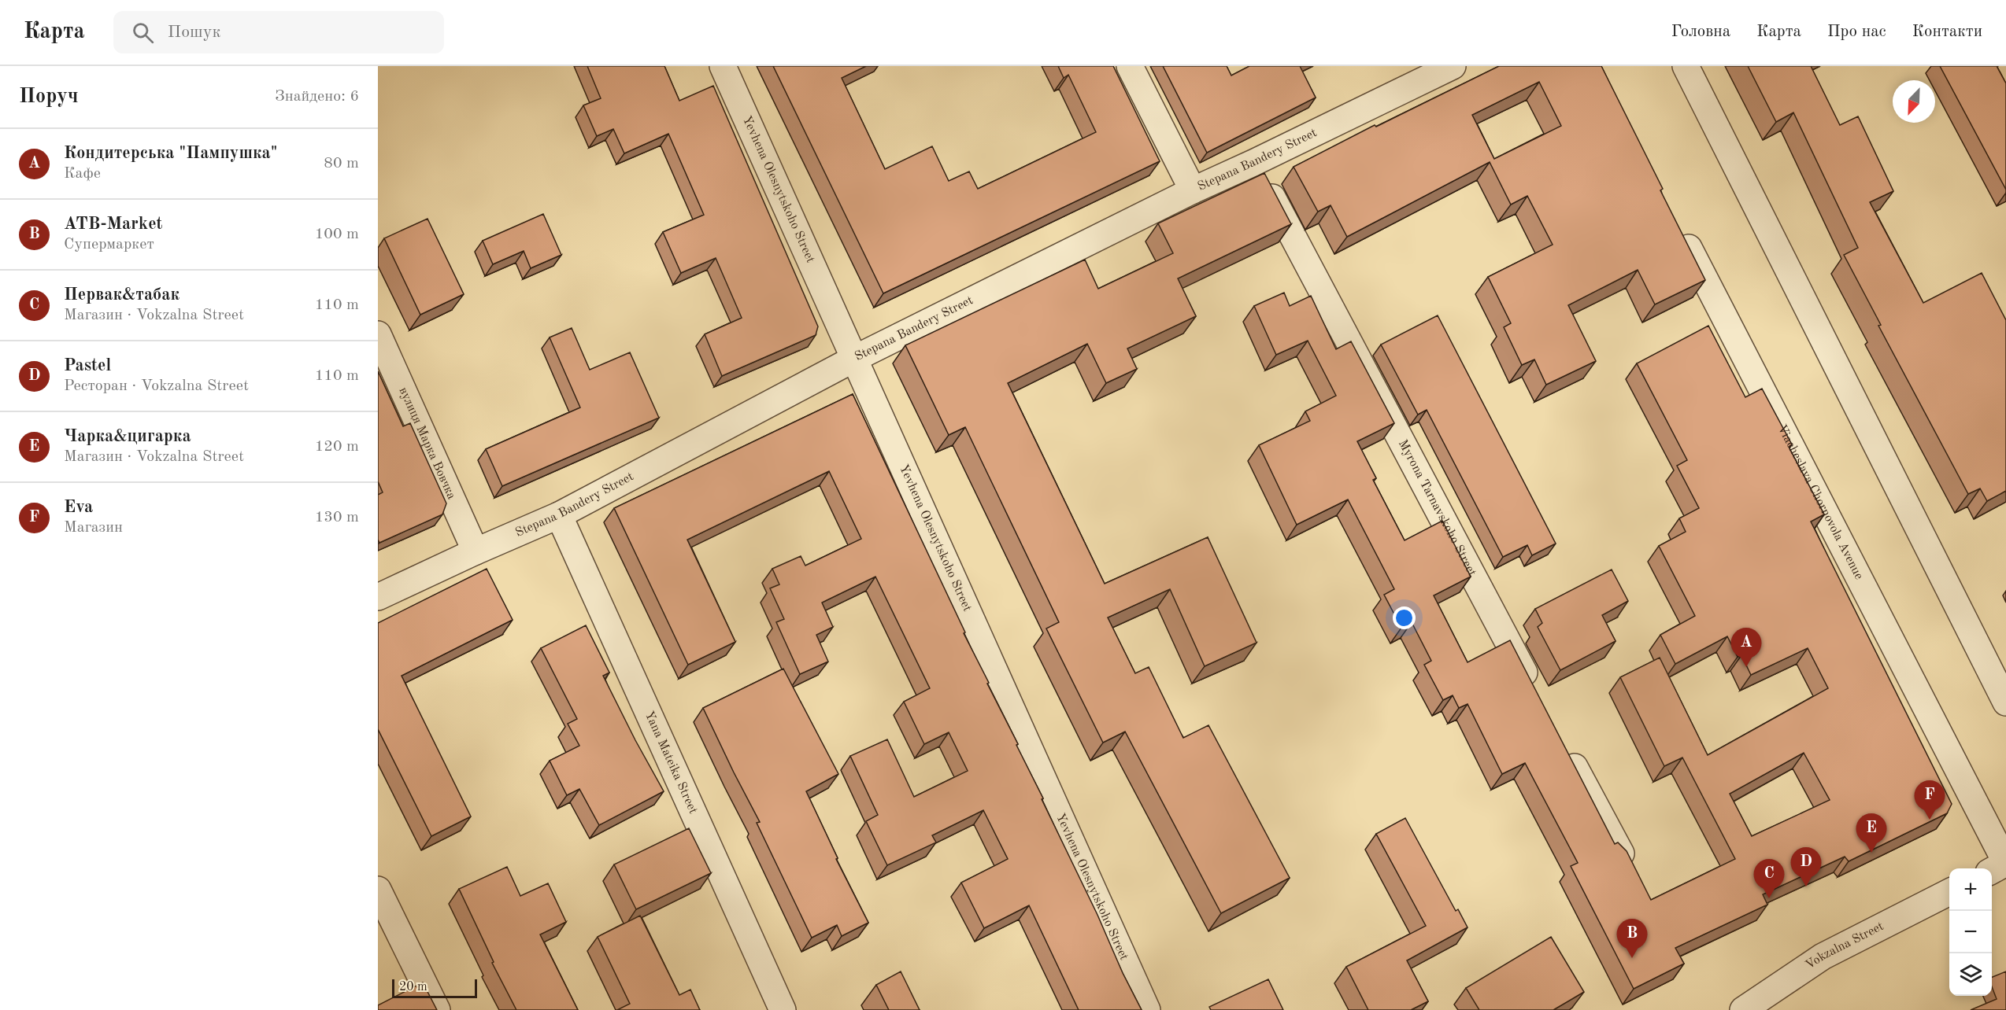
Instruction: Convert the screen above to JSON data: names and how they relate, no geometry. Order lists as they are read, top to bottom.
{
  "streets": {
    "street": [
      "Stepana Bandery Street",
      "Yevhena Olesnytskoho Street",
      "вулиця Марка Вовчка",
      "Viacheslava Chornovola Avenue",
      "Myrona Tarnavskoho Street",
      "Yana Mateika Street",
      "Vokzalna Street"
    ]
  },
  "crossings": [
    ["Stepana Bandery Street", "Yevhena Olesnytskoho Street"],
    ["Stepana Bandery Street", "вулиця Марка Вовчка"],
    ["Stepana Bandery Street", "Myrona Tarnavskoho Street"],
    ["Stepana Bandery Street", "Yana Mateika Street"]
  ],
  "scale_bar": "20 m",
  "north": "bottom left",
  "page": {
    "header": "Карта",
    "search": "Пошук",
    "nav": [
      "Головна",
      "Карта",
      "Про нас",
      "Контакти"
    ],
    "heading": ["Поруч", "Знайдено: 6"],
    "list": [
      {
        "mark": "A",
        "name": "Кондитерська \"Пампушка\"",
        "note": "Кафе",
        "value": "80 m"
      },
      {
        "mark": "B",
        "name": "ATB-Market",
        "note": "Супермаркет",
        "value": "100 m"
      },
      {
        "mark": "C",
        "name": "Первак&табак",
        "note": "Магазин · Vokzalna Street",
        "value": "110 m"
      },
      {
        "mark": "D",
        "name": "Pastel",
        "note": "Ресторан · Vokzalna Street",
        "value": "110 m"
      },
      {
        "mark": "E",
        "name": "Чарка&цигарка",
        "note": "Магазин · Vokzalna Street",
        "value": "120 m"
      },
      {
        "mark": "F",
        "name": "Eva",
        "note": "Магазин",
        "value": "130 m"
      }
    ],
    "pins": [
      "A",
      "F",
      "E",
      "D",
      "C",
      "B"
    ],
    "map_buttons": ["+", "−"],
    "scale": "20 m"
  }
}
